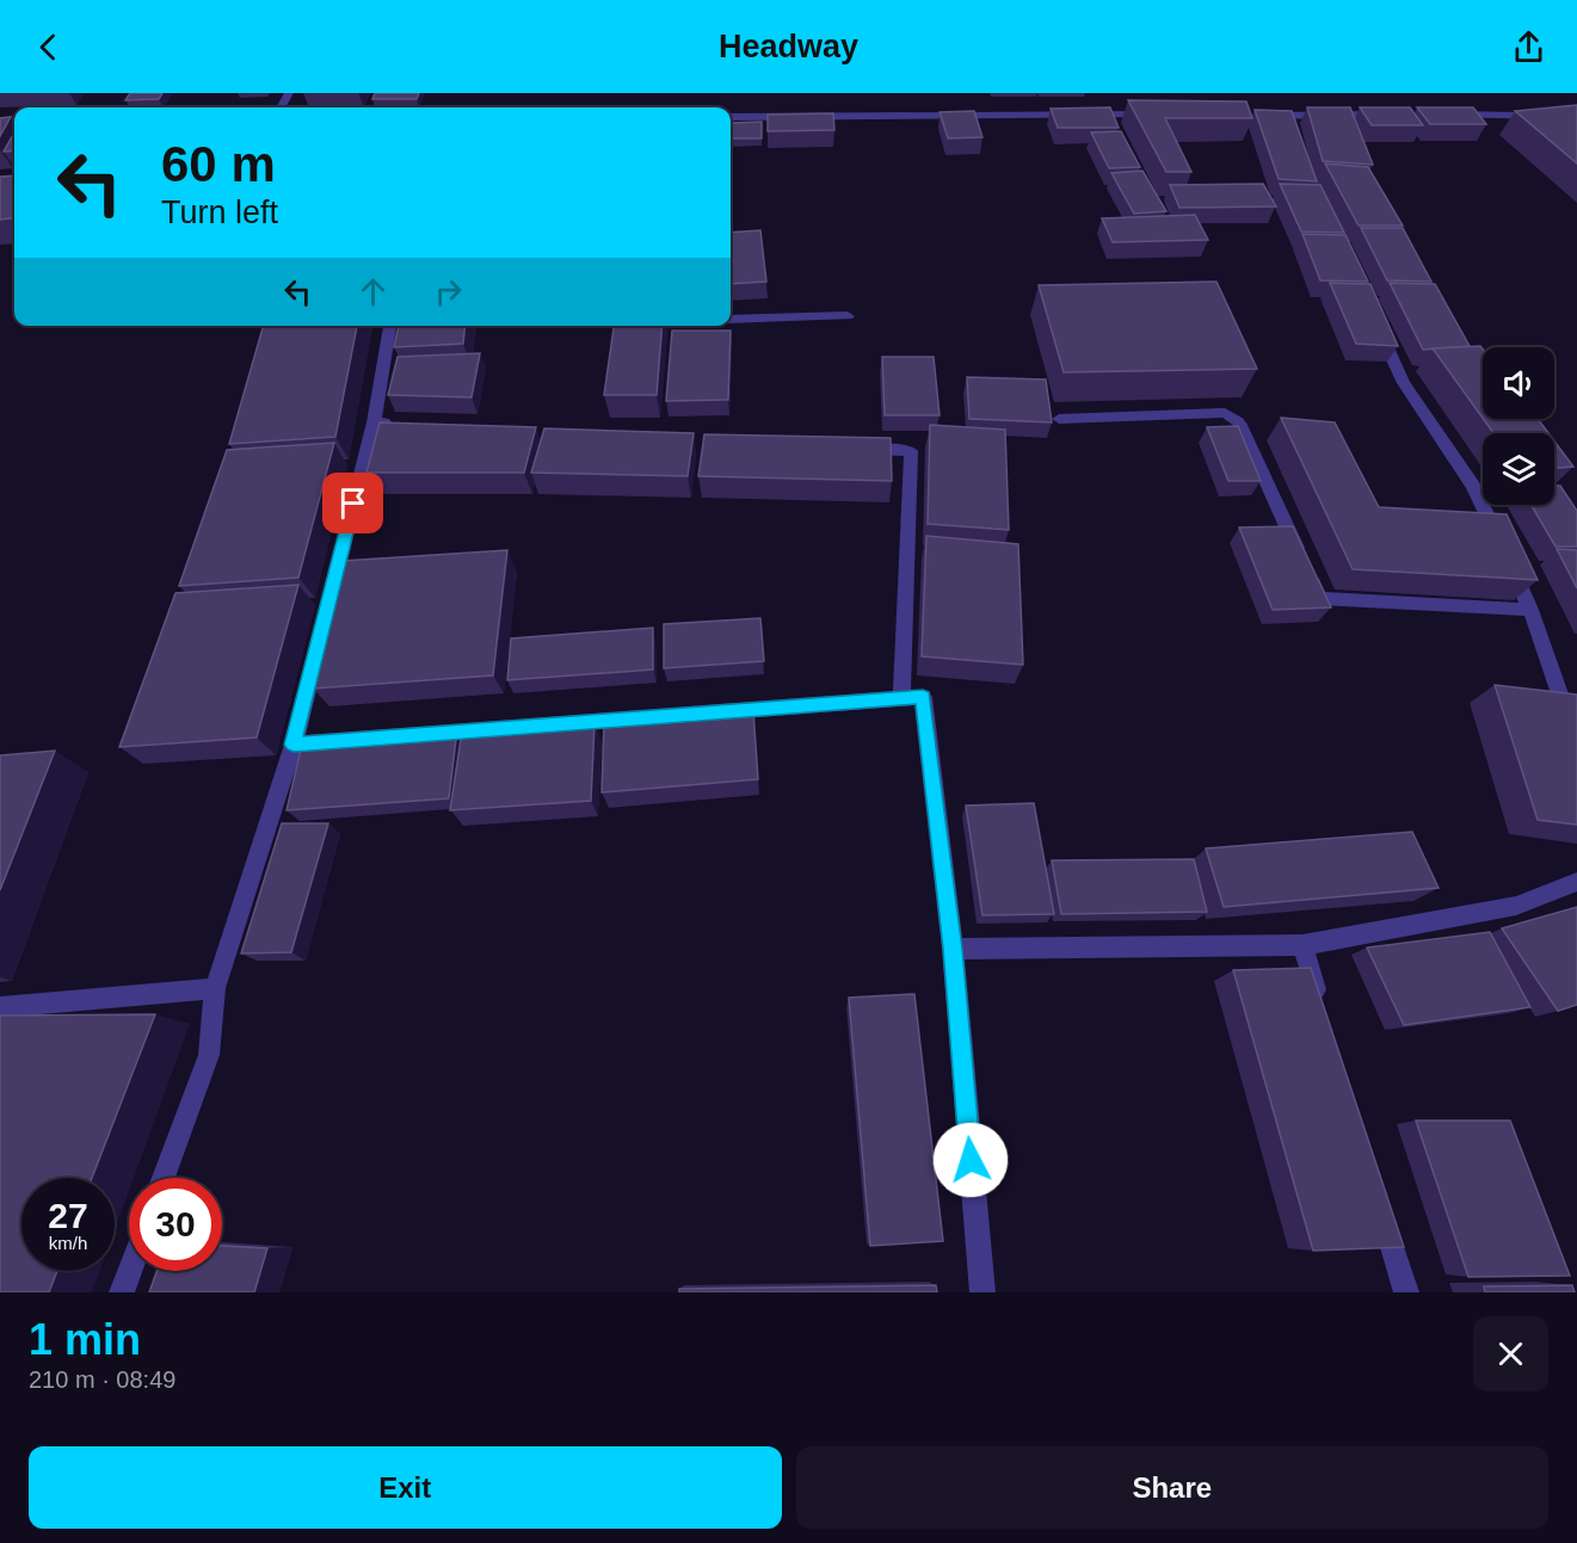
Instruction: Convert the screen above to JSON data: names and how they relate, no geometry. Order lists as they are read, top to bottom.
{
  "page": {
    "header": "Headway",
    "turn": ["60 m", "Turn left"],
    "speed": "27 km/h",
    "limit": "30",
    "heading": ["1 min", "210 m · 08:49"],
    "buttons": ["Exit", "Share"]
  }
}
